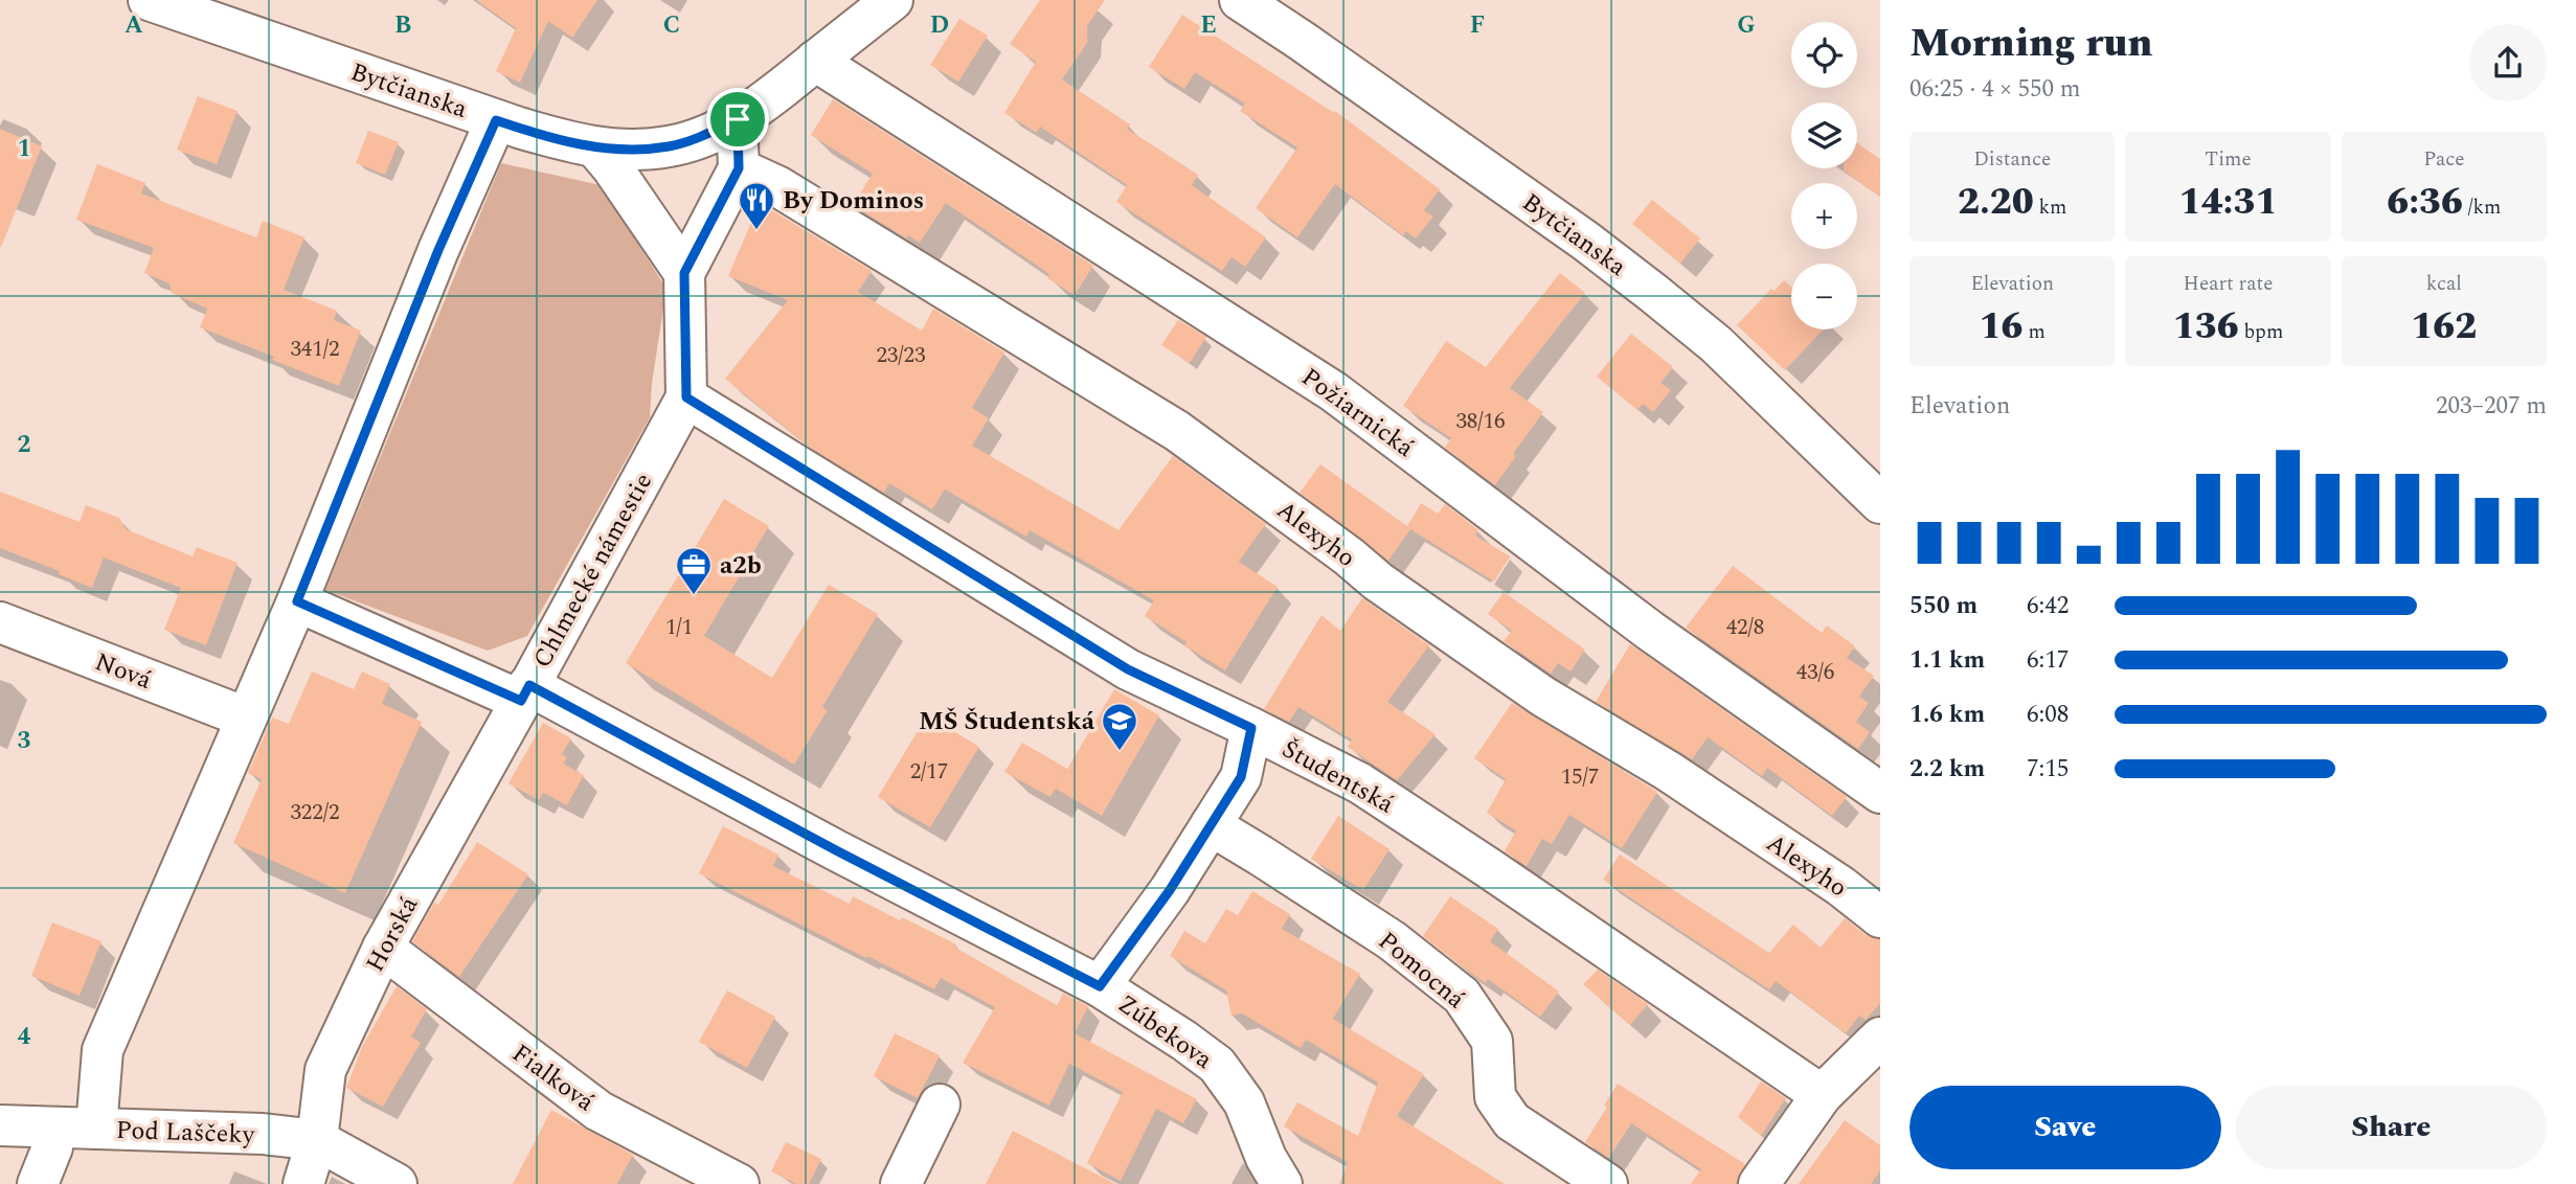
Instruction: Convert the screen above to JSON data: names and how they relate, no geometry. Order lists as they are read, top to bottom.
{
  "streets": {
    "street": [
      "Bytčianska",
      "Požiarnická",
      "Alexyho",
      "Chlmecké námestie",
      "Nová",
      "Študentská",
      "Horská",
      "Pomocná",
      "Zúbekova",
      "Fialková",
      "Pod Laščeky"
    ]
  },
  "crossings": [
    ["Bytčianska", "Požiarnická"],
    ["Chlmecké námestie", "Študentská"],
    ["Chlmecké námestie", "Horská"],
    ["Chlmecké námestie", "Zúbekova"],
    ["Horská", "Zúbekova"],
    ["Horská", "Fialková"],
    ["Horská", "Pod Laščeky"]
  ],
  "places": {
    "restaurant": ["By Dominos"],
    "office": ["a2b"],
    "school or university": ["MŠ Študentská"]
  },
  "house_numbers": [
    "341/2",
    "23/23",
    "38/16",
    "1/1",
    "42/8",
    "43/6",
    "2/17",
    "15/7",
    "322/2"
  ],
  "page": {
    "heading": ["Morning run", "06:25 · 4 × 550 m"],
    "map_buttons": ["+", "−"],
    "stats": [
      ["Distance", "2.20 km"],
      ["Time", "14:31"],
      ["Pace", "6:36 /km"],
      ["Elevation", "16 m"],
      ["Heart rate", "136 bpm"],
      ["kcal", "162"]
    ],
    "chart": ["Elevation", "203–207 m"],
    "list": [
      {
        "name": "550 m",
        "note": "6:42"
      },
      {
        "name": "1.1 km",
        "note": "6:17"
      },
      {
        "name": "1.6 km",
        "note": "6:08"
      },
      {
        "name": "2.2 km",
        "note": "7:15"
      }
    ],
    "buttons": ["Save", "Share"]
  },
  "grid": {
    "columns": [
      "A",
      "B",
      "C",
      "D",
      "E",
      "F",
      "G"
    ],
    "rows": [
      "1",
      "2",
      "3",
      "4"
    ]
  }
}
